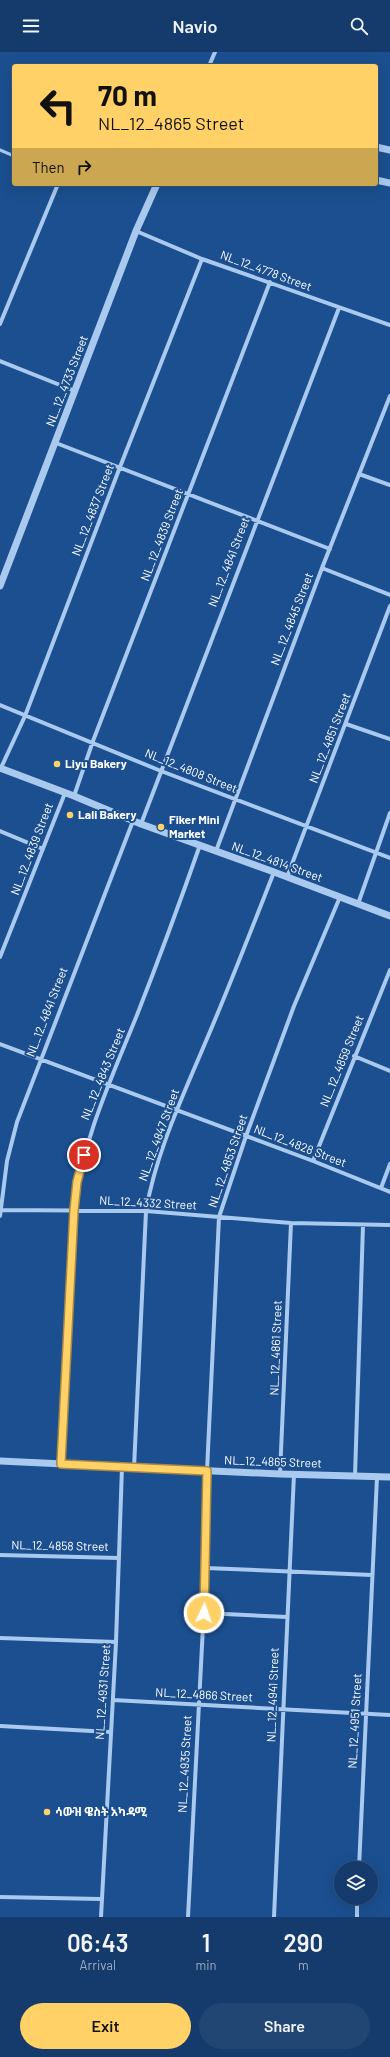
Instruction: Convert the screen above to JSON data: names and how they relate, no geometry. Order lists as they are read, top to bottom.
{
  "streets": {
    "street": [
      "NL_12_4778 Street",
      "NL_12_4733 Street",
      "NL_12_4837 Street",
      "NL_12_4839 Street",
      "NL_12_4841 Street",
      "NL_12_4845 Street",
      "NL_12_4851 Street",
      "NL_12_4808 Street",
      "NL_12_4814 Street",
      "NL_12_4859 Street",
      "NL_12_4843 Street",
      "NL_12_4847 Street",
      "NL_12_4828 Street",
      "NL_12_4853 Street",
      "NL_12_4332 Street",
      "NL_12_4861 Street",
      "NL_12_4865 Street",
      "NL_12_4858 Street",
      "NL_12_4931 Street",
      "NL_12_4866 Street",
      "NL_12_4941 Street",
      "NL_12_4951 Street",
      "NL_12_4935 Street"
    ]
  },
  "crossings": [
    ["NL_12_4778 Street", "NL_12_4733 Street"],
    ["NL_12_4778 Street", "NL_12_4837 Street"],
    ["NL_12_4778 Street", "NL_12_4839 Street"],
    ["NL_12_4778 Street", "NL_12_4841 Street"],
    ["NL_12_4837 Street", "NL_12_4808 Street"],
    ["NL_12_4837 Street", "NL_12_4814 Street"],
    ["NL_12_4839 Street", "NL_12_4808 Street"],
    ["NL_12_4839 Street", "NL_12_4814 Street"],
    ["NL_12_4841 Street", "NL_12_4808 Street"],
    ["NL_12_4841 Street", "NL_12_4814 Street"],
    ["NL_12_4841 Street", "NL_12_4828 Street"],
    ["NL_12_4841 Street", "NL_12_4332 Street"],
    ["NL_12_4845 Street", "NL_12_4808 Street"],
    ["NL_12_4845 Street", "NL_12_4814 Street"],
    ["NL_12_4851 Street", "NL_12_4808 Street"],
    ["NL_12_4851 Street", "NL_12_4814 Street"],
    ["NL_12_4814 Street", "NL_12_4843 Street"],
    ["NL_12_4814 Street", "NL_12_4847 Street"],
    ["NL_12_4814 Street", "NL_12_4853 Street"],
    ["NL_12_4859 Street", "NL_12_4828 Street"],
    ["NL_12_4843 Street", "NL_12_4828 Street"],
    ["NL_12_4843 Street", "NL_12_4332 Street"],
    ["NL_12_4843 Street", "NL_12_4865 Street"],
    ["NL_12_4847 Street", "NL_12_4828 Street"],
    ["NL_12_4847 Street", "NL_12_4332 Street"],
    ["NL_12_4847 Street", "NL_12_4865 Street"],
    ["NL_12_4828 Street", "NL_12_4853 Street"],
    ["NL_12_4853 Street", "NL_12_4332 Street"],
    ["NL_12_4853 Street", "NL_12_4865 Street"],
    ["NL_12_4853 Street", "NL_12_4935 Street"],
    ["NL_12_4332 Street", "NL_12_4861 Street"],
    ["NL_12_4861 Street", "NL_12_4865 Street"],
    ["NL_12_4865 Street", "NL_12_4931 Street"],
    ["NL_12_4865 Street", "NL_12_4941 Street"],
    ["NL_12_4865 Street", "NL_12_4951 Street"],
    ["NL_12_4865 Street", "NL_12_4935 Street"],
    ["NL_12_4858 Street", "NL_12_4931 Street"],
    ["NL_12_4931 Street", "NL_12_4866 Street"],
    ["NL_12_4866 Street", "NL_12_4941 Street"],
    ["NL_12_4866 Street", "NL_12_4951 Street"],
    ["NL_12_4866 Street", "NL_12_4935 Street"]
  ],
  "places": [
    "Liyu Bakery",
    "Lali Bakery",
    "Fiker Mini Market",
    "ሳውዝ ዌስት አካዳሚ"
  ],
  "page": {
    "header": "Navio",
    "turn": ["70 m", "NL_12_4865 Street"],
    "then": "Then",
    "eta": [
      "06:43",
      "Arrival",
      "1",
      "min",
      "290",
      "m"
    ],
    "buttons": ["Exit", "Share"]
  }
}
